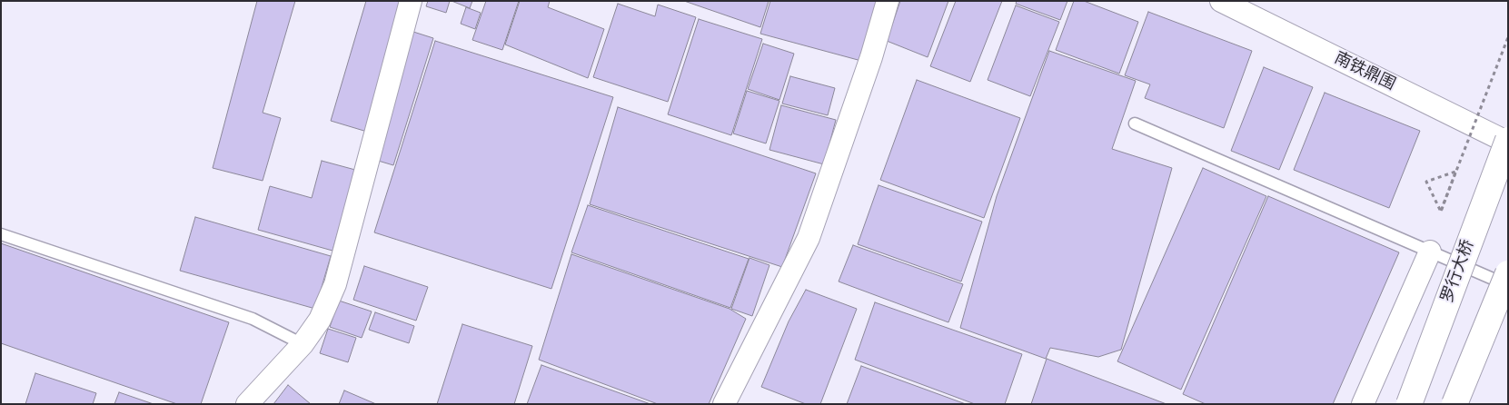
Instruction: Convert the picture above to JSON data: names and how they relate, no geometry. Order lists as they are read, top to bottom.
{
  "streets": {
    "main road": ["罗行大桥"],
    "street": ["南铁鼎围"]
  },
  "crossings": [
    ["南铁鼎围", "罗行大桥"]
  ]
}
